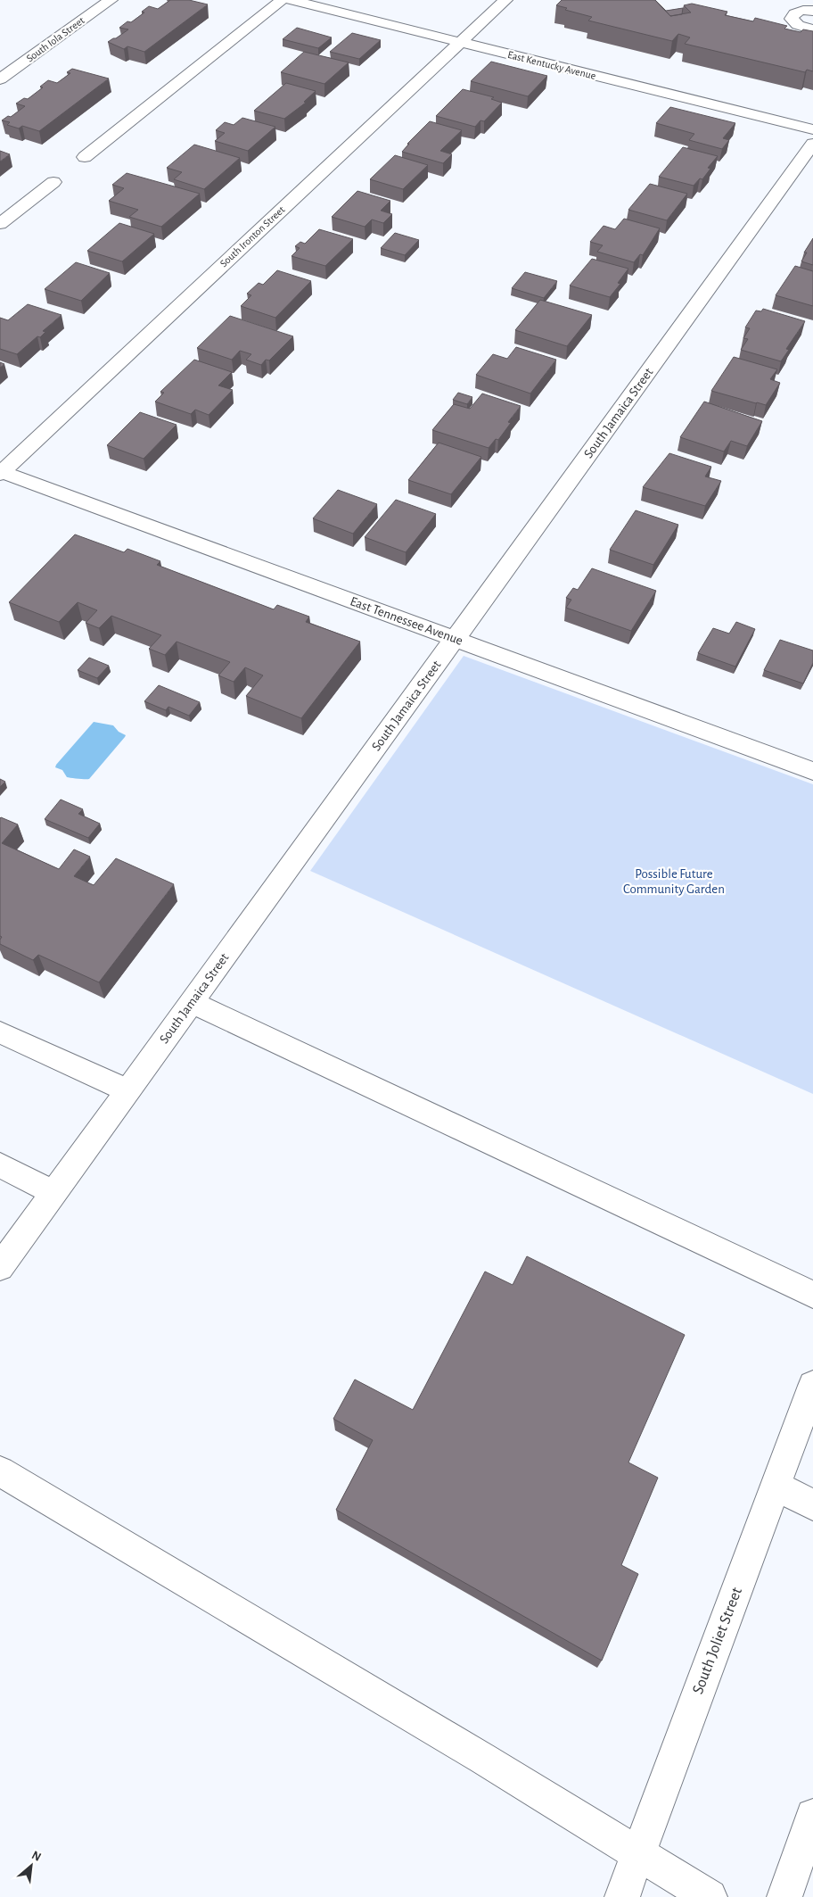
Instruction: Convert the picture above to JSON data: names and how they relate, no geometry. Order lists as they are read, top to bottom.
{
  "streets": {
    "street": [
      "South Iola Street",
      "East Kentucky Avenue",
      "South Ironton Street",
      "South Jamaica Street",
      "East Tennessee Avenue",
      "South Joliet Street"
    ]
  },
  "crossings": [
    ["East Kentucky Avenue", "South Ironton Street"],
    ["South Ironton Street", "East Tennessee Avenue"],
    ["South Jamaica Street", "East Tennessee Avenue"]
  ],
  "parks": ["Possible Future Community Garden"],
  "north": "top right"
}
